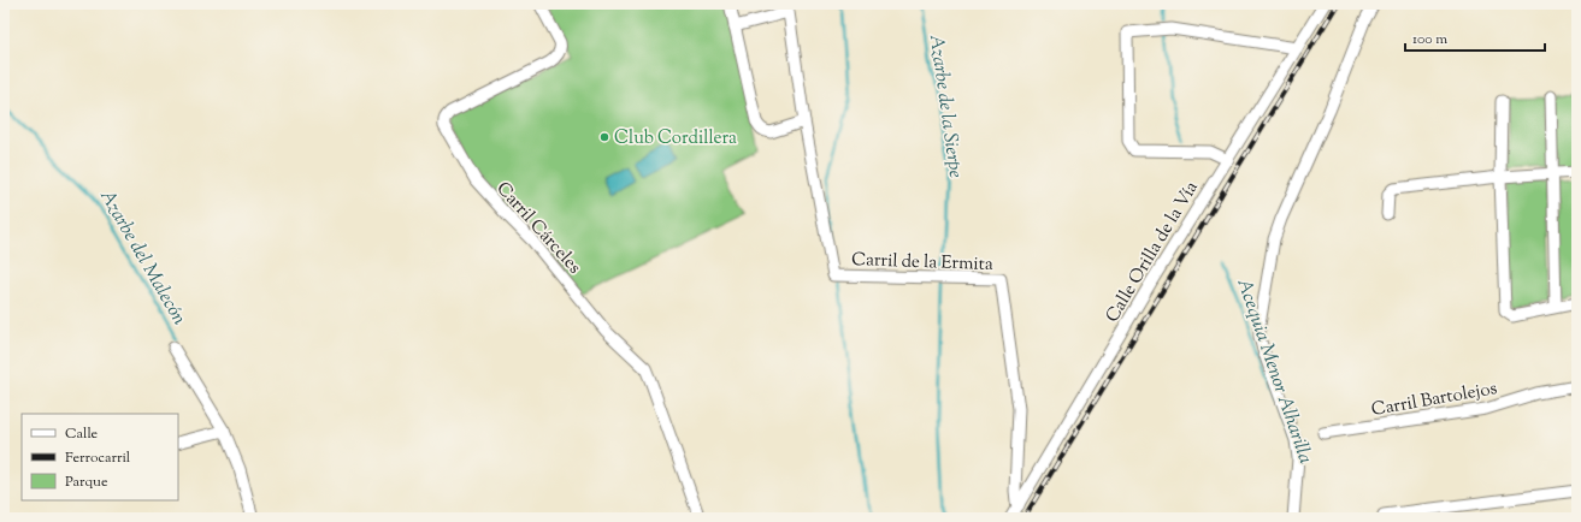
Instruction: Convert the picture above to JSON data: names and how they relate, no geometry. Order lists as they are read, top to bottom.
{
  "streets": {
    "street": [
      "Carril Cárceles",
      "Calle Orilla de la Vía",
      "Carril de la Ermita",
      "Carril Bartolejos"
    ]
  },
  "crossings": [
    ["Calle Orilla de la Vía", "Carril de la Ermita"]
  ],
  "water": ["Azarbe de la Sierpe", "Azarbe del Malecón", "Acequia Menor Alharilla"],
  "places": ["Club Cordillera"],
  "legend": ["Calle", "Ferrocarril", "Parque"],
  "scale_bar": "100 m"
}
